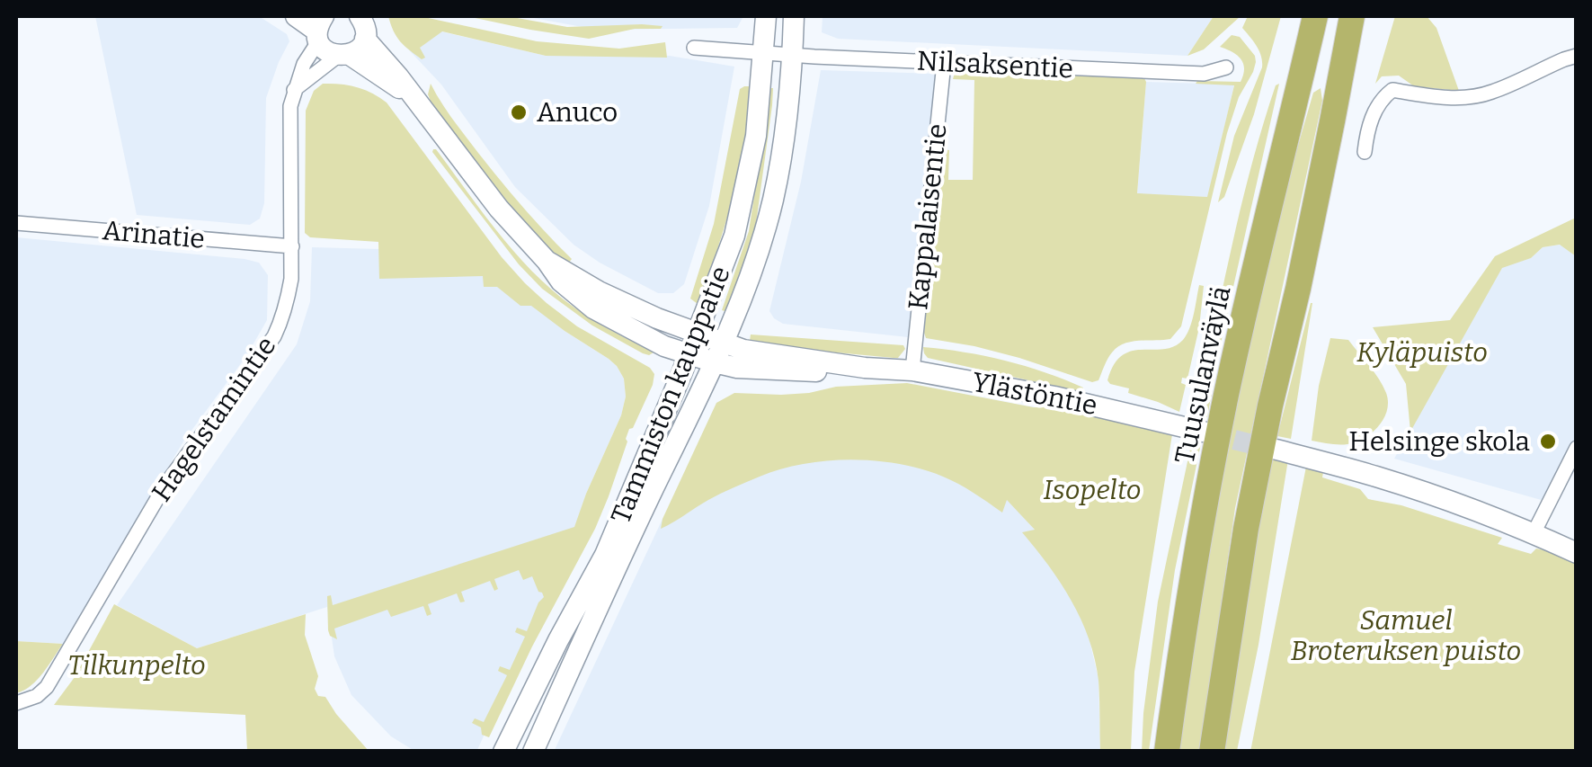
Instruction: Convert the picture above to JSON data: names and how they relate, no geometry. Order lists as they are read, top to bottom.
{
  "streets": {
    "highway": ["Tuusulanväylä"],
    "street": [
      "Nilsaksentie",
      "Kappalaisentie",
      "Arinatie",
      "Ylästöntie",
      "Tammiston kauppatie",
      "Hagelstamintie"
    ]
  },
  "crossings": [
    ["Nilsaksentie", "Kappalaisentie"],
    ["Nilsaksentie", "Tammiston kauppatie"],
    ["Kappalaisentie", "Ylästöntie"],
    ["Arinatie", "Hagelstamintie"],
    ["Ylästöntie", "Tammiston kauppatie"],
    ["Ylästöntie", "Hagelstamintie"]
  ],
  "parks": [
    "Kyläpuisto",
    "Isopelto",
    "Samuel Broteruksen puisto",
    "Tilkunpelto"
  ],
  "places": ["Anuco", "Helsinge skola"]
}
